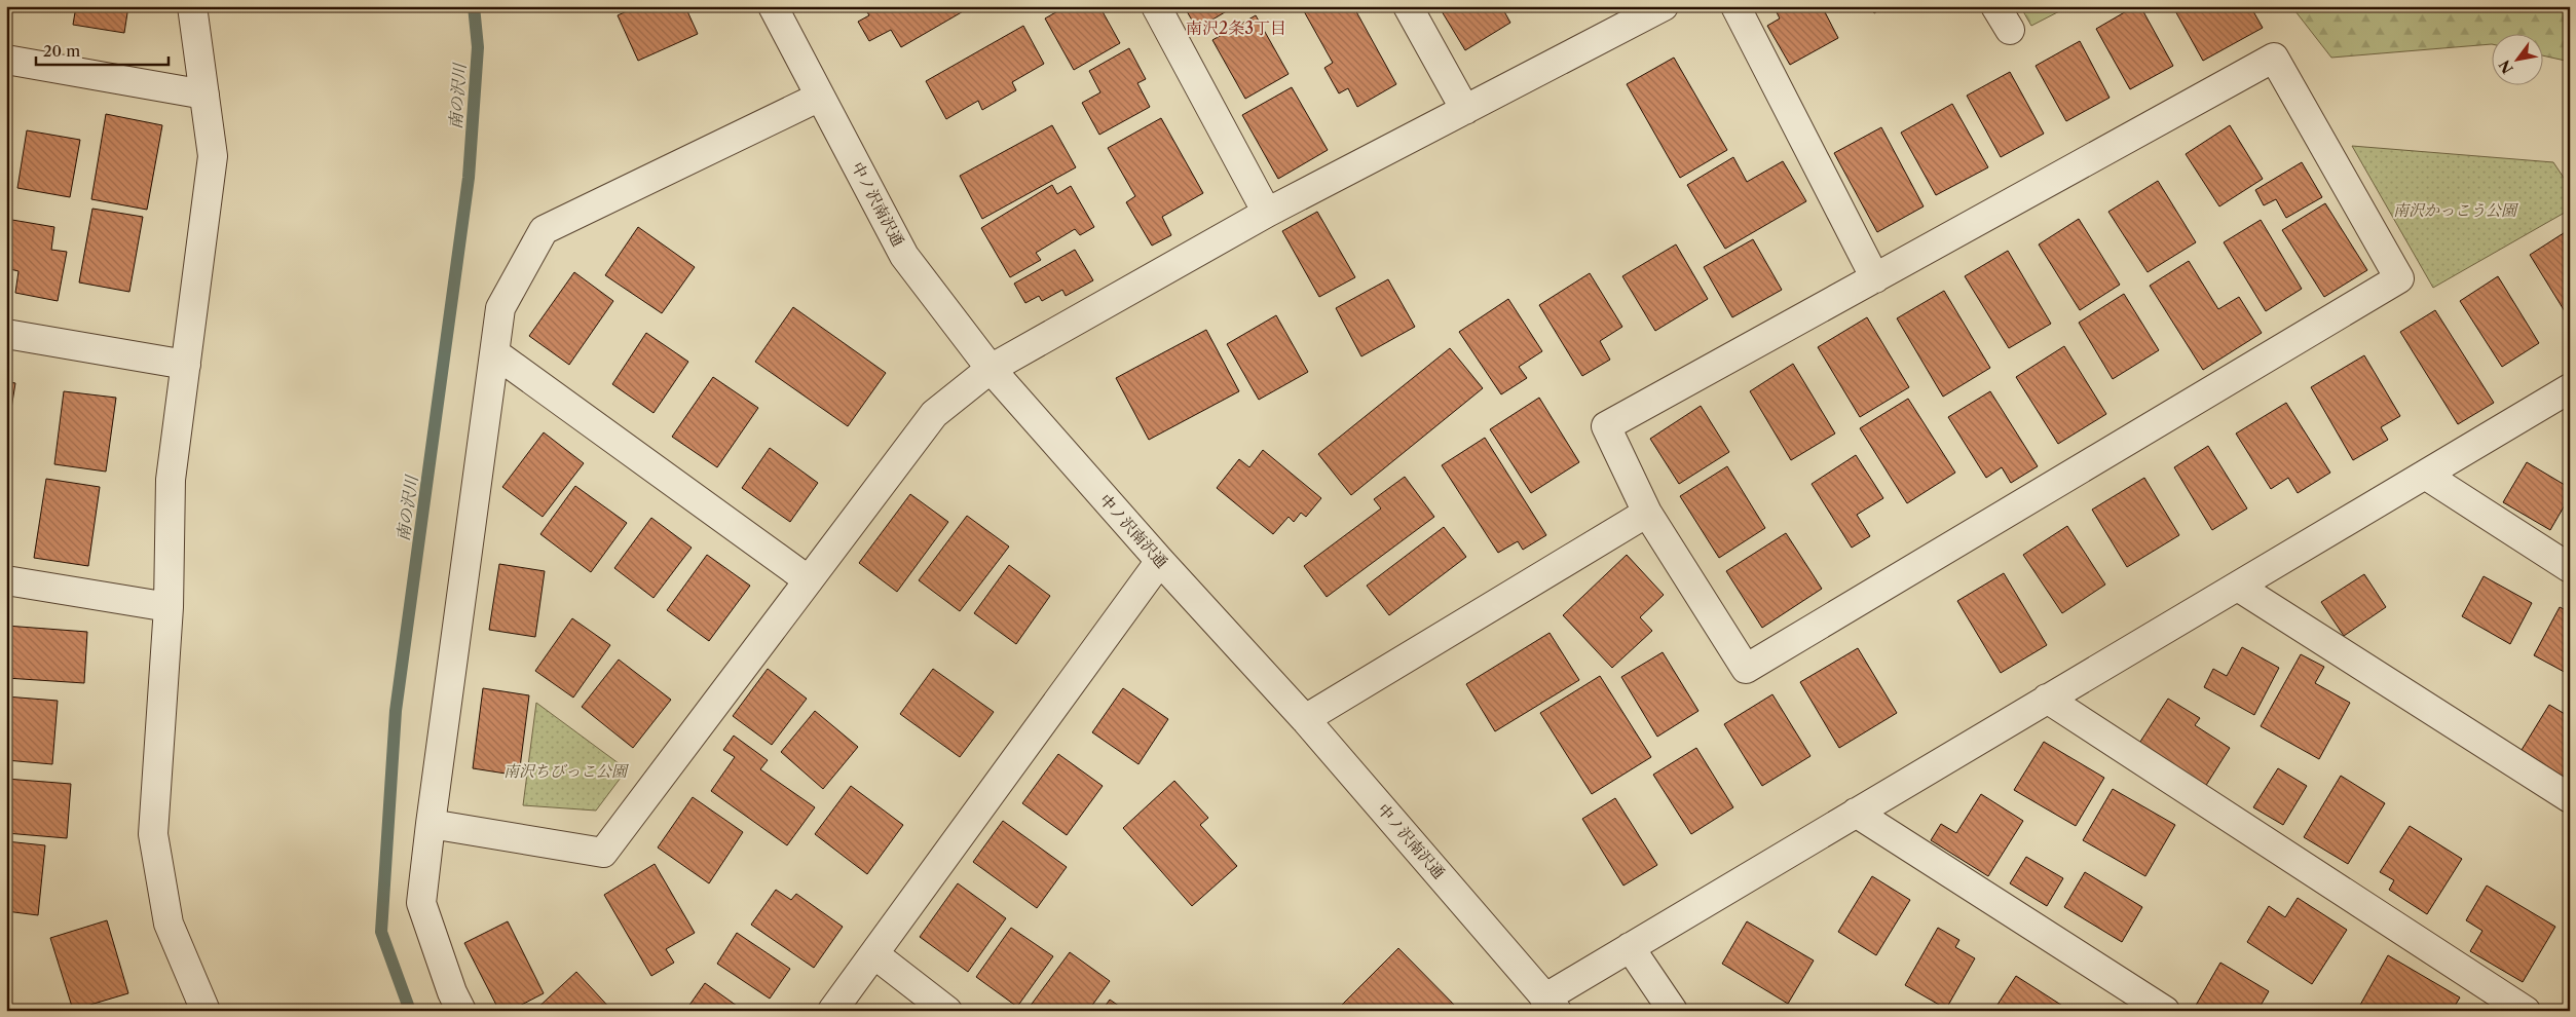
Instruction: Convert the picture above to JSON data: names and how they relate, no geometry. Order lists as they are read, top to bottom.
{
  "streets": {
    "street": ["中ノ沢南沢通"]
  },
  "districts": ["南沢2条3丁目"],
  "water": ["南の沢川"],
  "parks": ["南沢かっこう公園", "南沢ちびっこ公園"],
  "scale_bar": "20 m",
  "north": "bottom left"
}
